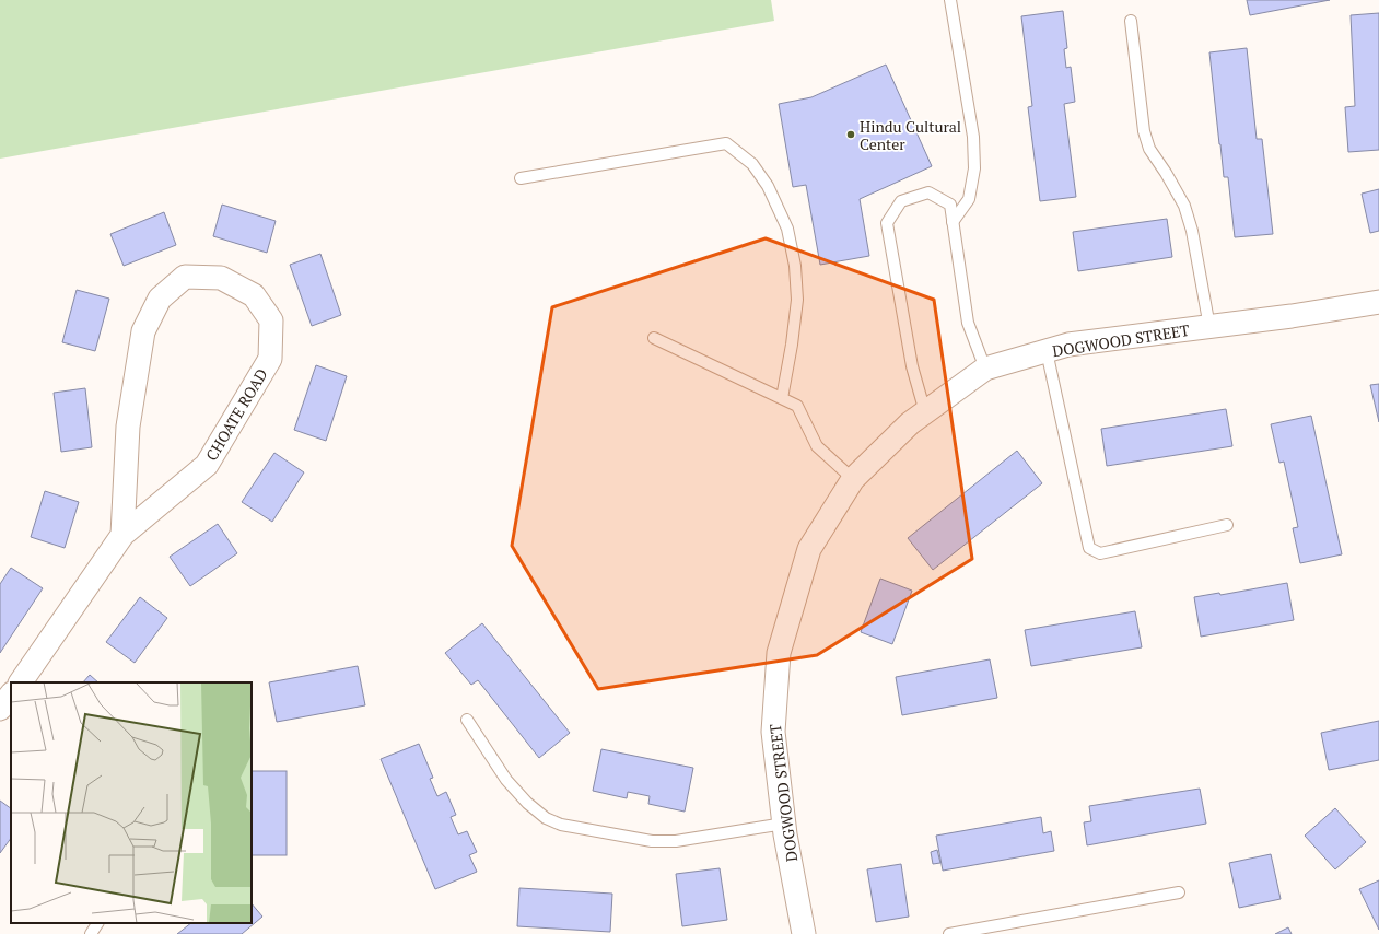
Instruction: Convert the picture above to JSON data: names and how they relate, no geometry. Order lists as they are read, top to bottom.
{
  "streets": {
    "street": ["DOGWOOD STREET", "CHOATE ROAD"]
  },
  "places": ["Hindu Cultural Center"]
}
